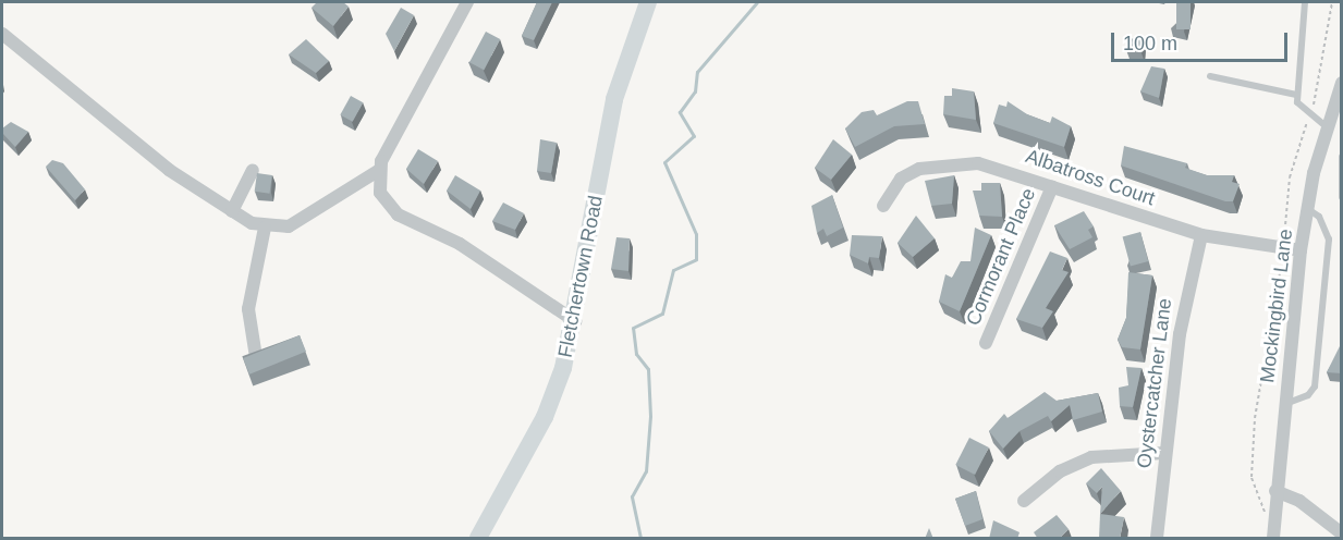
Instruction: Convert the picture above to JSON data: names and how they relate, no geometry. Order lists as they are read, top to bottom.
{
  "streets": {
    "street": [
      "Albatross Court",
      "Cormorant Place",
      "Fletchertown Road",
      "Mockingbird Lane",
      "Oystercatcher Lane"
    ]
  },
  "crossings": [
    ["Albatross Court", "Cormorant Place"],
    ["Albatross Court", "Mockingbird Lane"],
    ["Albatross Court", "Oystercatcher Lane"]
  ],
  "scale_bar": "100 m"
}
